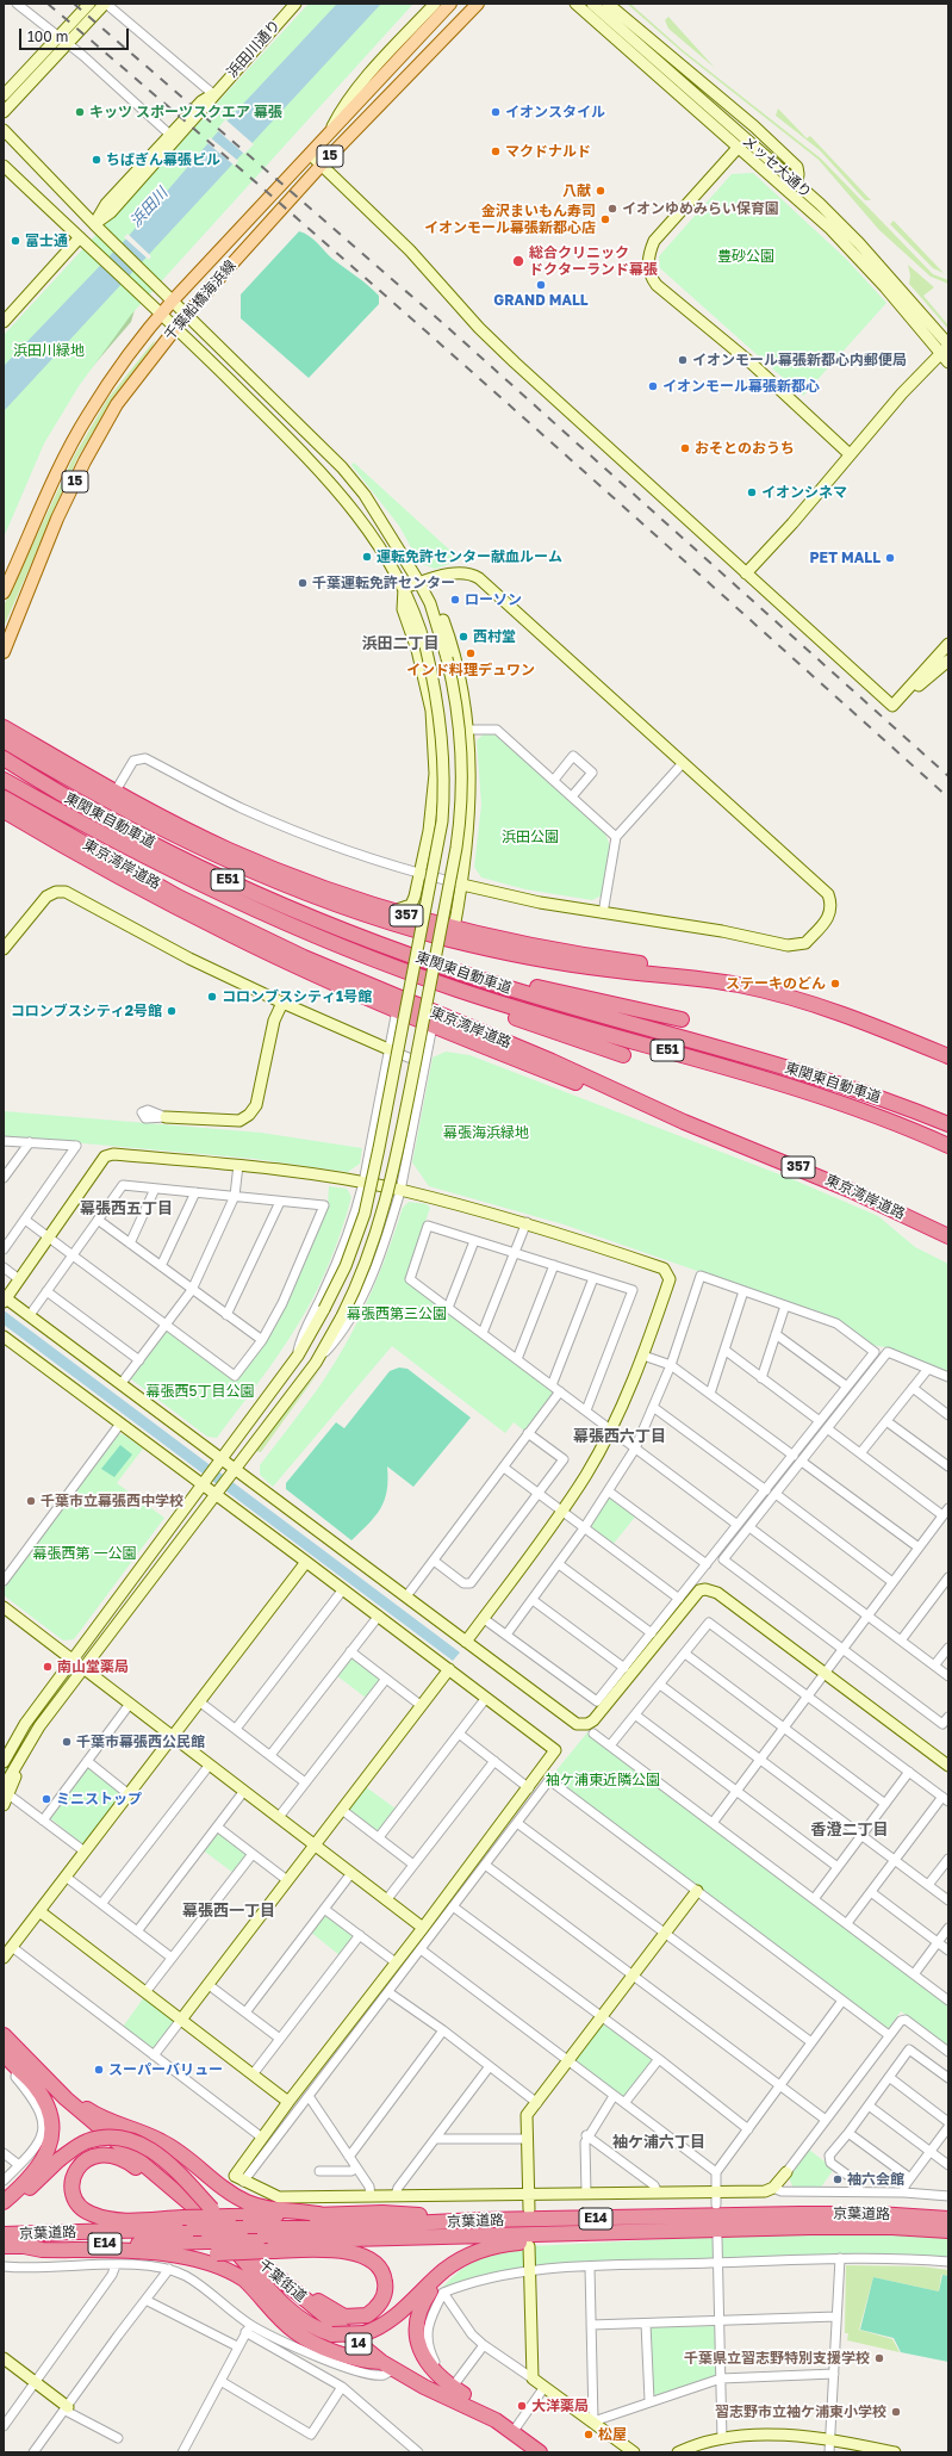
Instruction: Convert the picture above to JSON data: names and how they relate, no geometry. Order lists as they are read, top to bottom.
{
  "streets": {
    "highway": [
      "東関東自動車道",
      "東京湾岸道路",
      "E51",
      "357",
      "京葉道路",
      "E14",
      "千葉街道",
      "14"
    ],
    "main road": ["15", "千葉船橋海浜線"],
    "street": ["浜田川通り", "メッセ大通り"]
  },
  "districts": [
    "浜田二丁目",
    "幕張西五丁目",
    "幕張西六丁目",
    "香澄二丁目",
    "幕張西一丁目",
    "袖ケ浦六丁目"
  ],
  "water": ["浜田川"],
  "parks": [
    "豊砂公園",
    "浜田川緑地",
    "浜田公園",
    "幕張海浜緑地",
    "幕張西第三公園",
    "幕張西5丁目公園",
    "幕張西第 一公園",
    "袖ケ浦東近隣公園"
  ],
  "places": [
    "キッツ スポーツスクエア 幕張",
    "イオンスタイル",
    "マクドナルド",
    "ちばぎん幕張ビル",
    "八献",
    "イオンゆめみらい保育園",
    "金沢まいもん寿司 イオンモール幕張新都心店",
    "富士通",
    "総合クリニック ドクターランド幕張",
    "GRAND MALL",
    "イオンモール幕張新都心内郵便局",
    "イオンモール幕張新都心",
    "おそとのおうち",
    "イオンシネマ",
    "運転免許センター献血ルーム",
    "PET MALL",
    "千葉運転免許センター",
    "ローソン",
    "西村堂",
    "インド料理デュワン",
    "ステーキのどん",
    "コロンブスシティ1号館",
    "コロンブスシティ2号館",
    "千葉市立幕張西中学校",
    "南山堂薬局",
    "千葉市幕張西公民館",
    "ミニストップ",
    "スーパーバリュー",
    "袖六会館",
    "千葉県立習志野特別支援学校",
    "大洋薬局",
    "習志野市立袖ケ浦東小学校",
    "松屋"
  ],
  "scale_bar": "100 m"
}
